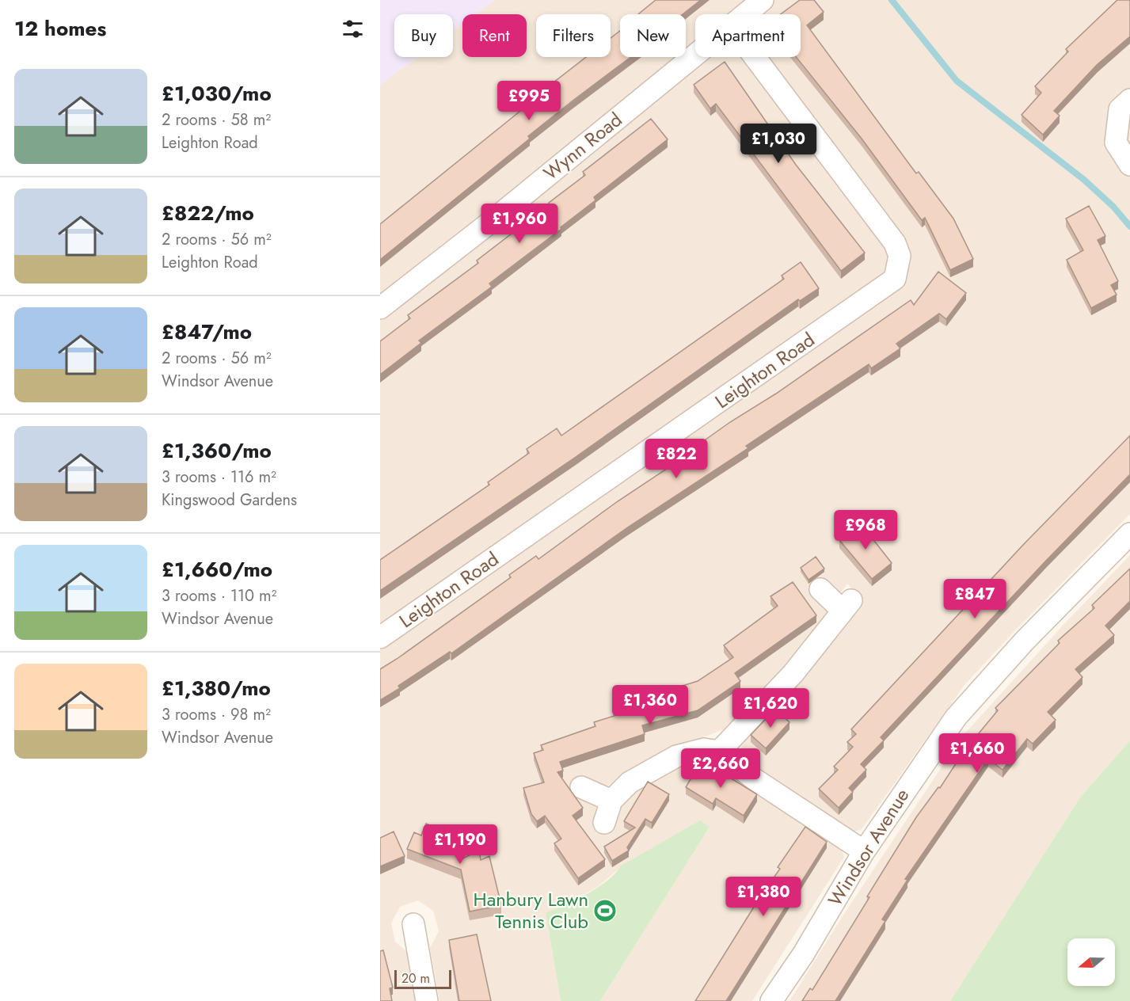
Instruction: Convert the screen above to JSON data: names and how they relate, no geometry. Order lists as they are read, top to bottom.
{
  "streets": {
    "street": ["Wynn Road", "Leighton Road", "Windsor Avenue"]
  },
  "places": {
    "sports": ["Hanbury Lawn Tennis Club"]
  },
  "scale_bar": "20 m",
  "north": "left",
  "page": {
    "heading": "12 homes",
    "chip": [
      "Buy",
      "Rent",
      "Filters",
      "New",
      "Apartment"
    ],
    "list": [
      {
        "name": "£1,030/mo",
        "note": "2 rooms · 58 m² · Leighton Road"
      },
      {
        "name": "£822/mo",
        "note": "2 rooms · 56 m² · Leighton Road"
      },
      {
        "name": "£847/mo",
        "note": "2 rooms · 56 m² · Windsor Avenue"
      },
      {
        "name": "£1,360/mo",
        "note": "3 rooms · 116 m² · Kingswood Gardens"
      },
      {
        "name": "£1,660/mo",
        "note": "3 rooms · 110 m² · Windsor Avenue"
      },
      {
        "name": "£1,380/mo",
        "note": "3 rooms · 98 m² · Windsor Avenue"
      }
    ],
    "price": [
      "£995",
      "£1,030",
      "£1,960",
      "£822",
      "£968",
      "£847",
      "£1,360",
      "£1,620",
      "£1,660",
      "£2,660",
      "£1,190",
      "£1,380"
    ],
    "scale": "20 m"
  }
}
